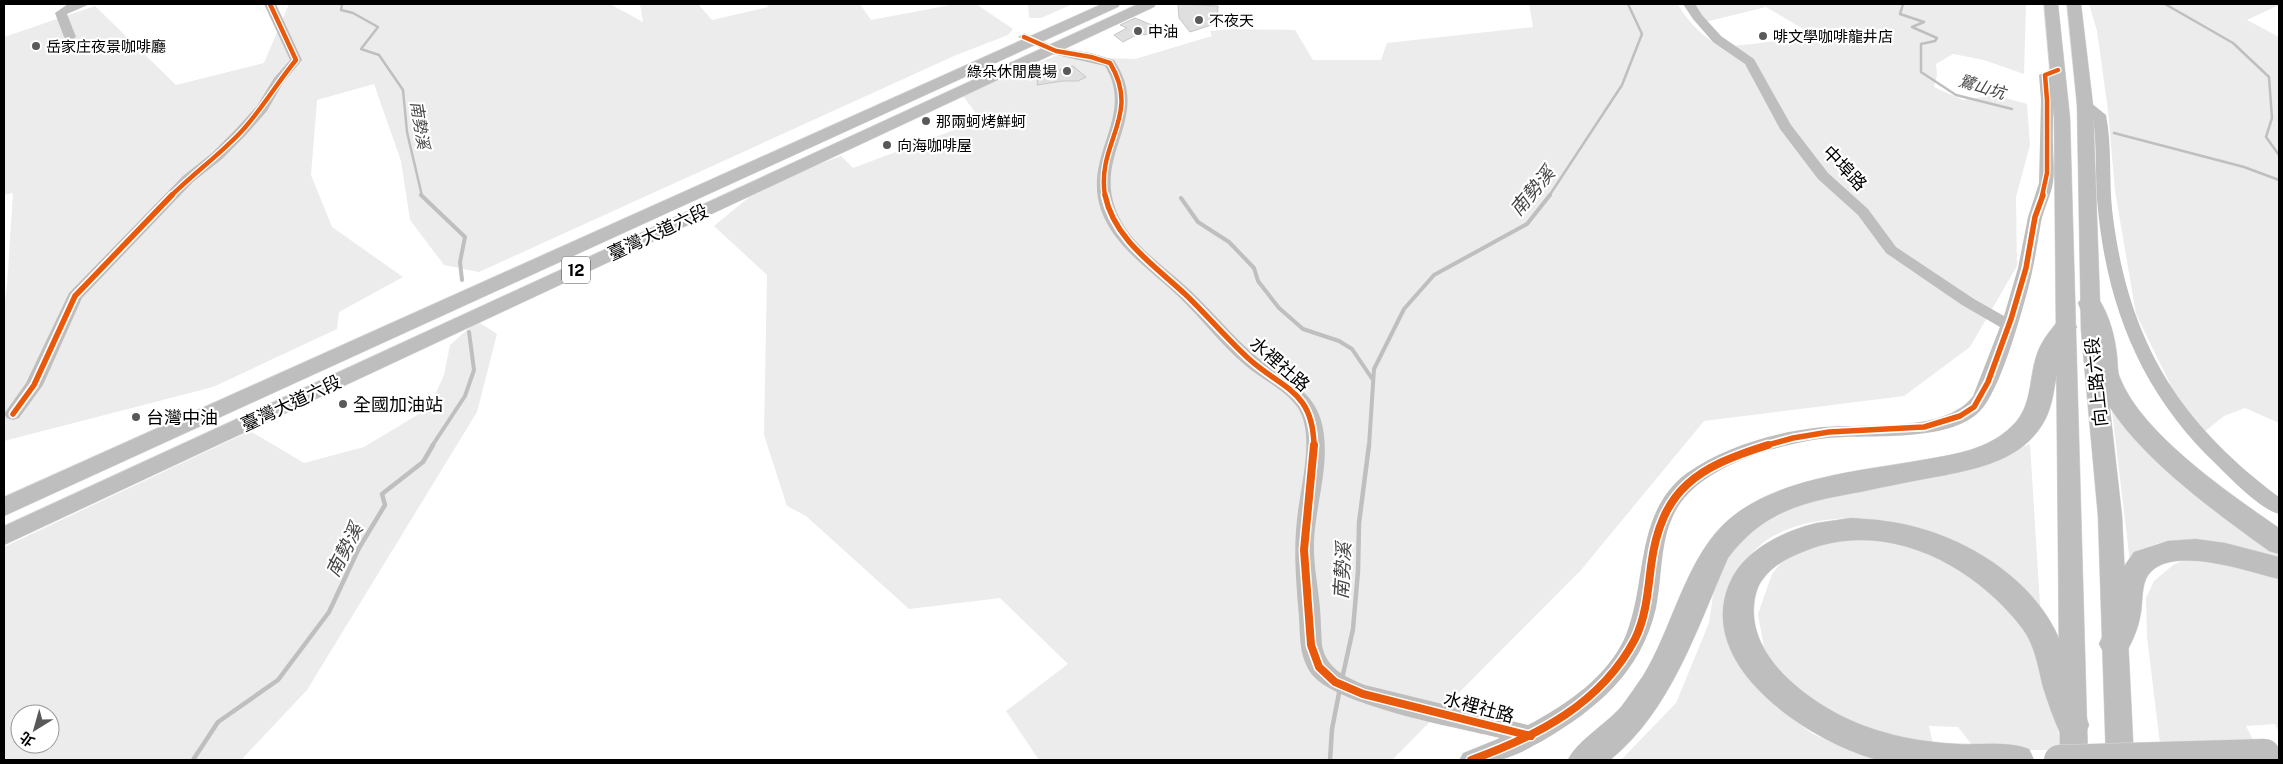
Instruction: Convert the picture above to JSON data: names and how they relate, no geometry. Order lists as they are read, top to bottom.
{
  "streets": {
    "main road": ["臺灣大道六段", "12", "向上路六段"],
    "street": ["中埠路", "水裡社路"]
  },
  "crossings": [
    ["臺灣大道六段", "水裡社路"]
  ],
  "water": ["鷺山坑", "南勢溪"],
  "places": [
    "不夜天",
    "中油",
    "啡文學咖啡龍井店",
    "岳家庄夜景咖啡廳",
    "綠朵休閒農場",
    "那兩蚵烤鮮蚵",
    "向海咖啡屋",
    "全國加油站",
    "台灣中油"
  ],
  "north": "bottom left"
}
